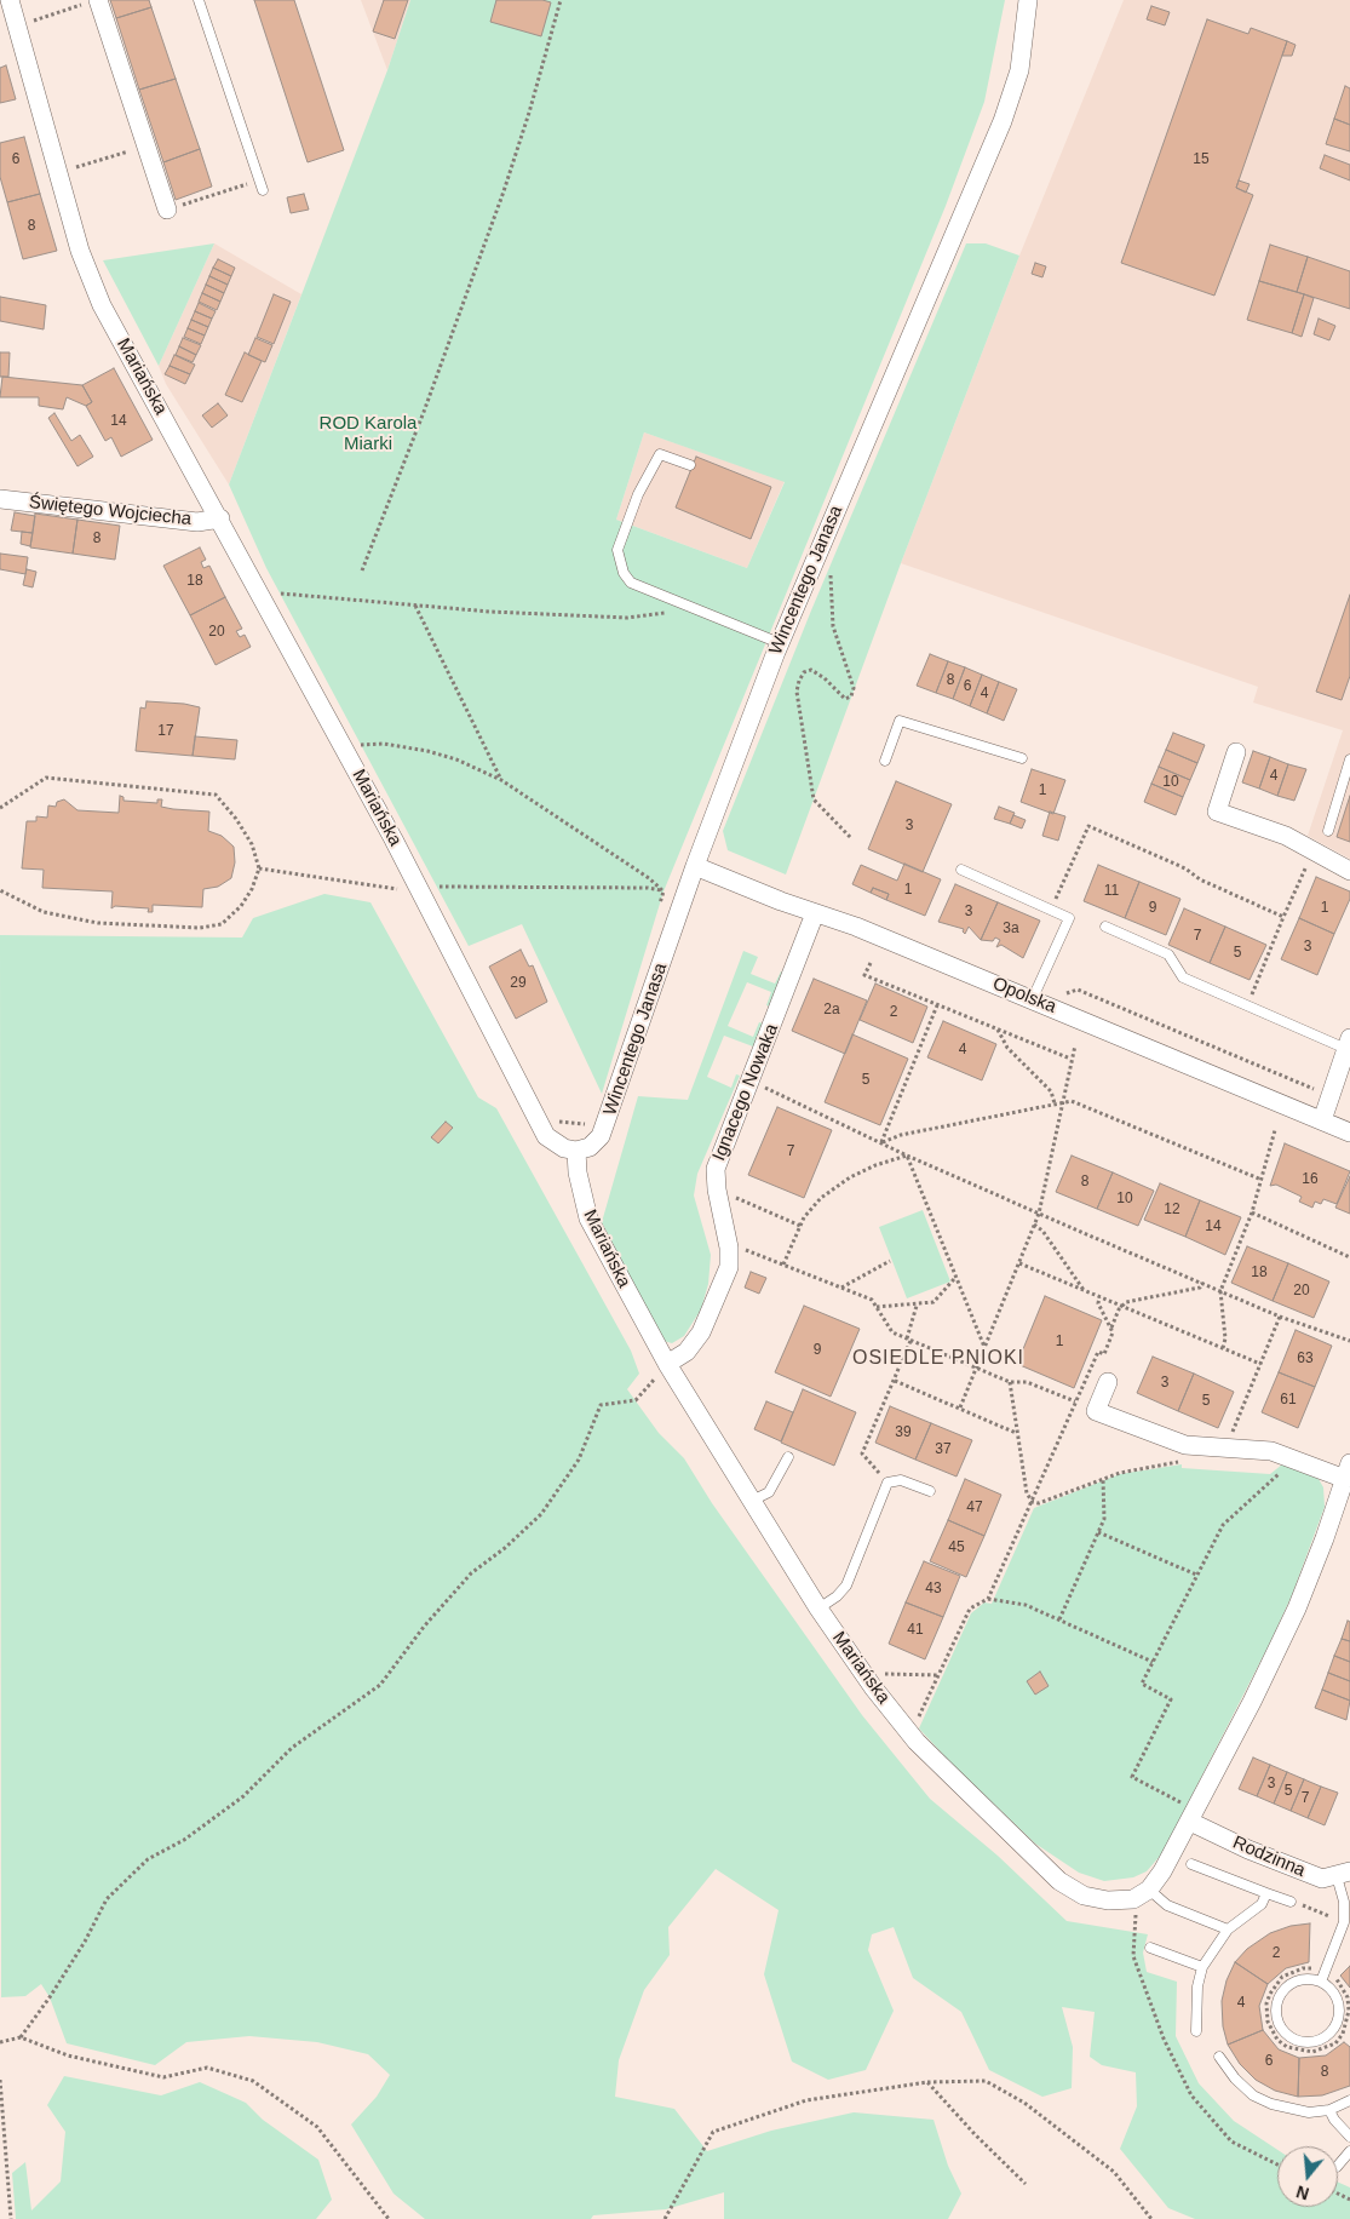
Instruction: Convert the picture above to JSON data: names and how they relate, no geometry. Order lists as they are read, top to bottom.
{
  "streets": {
    "street": [
      "Mariańska",
      "Świętego Wojciecha",
      "Wincentego Janasa",
      "Opolska",
      "Ignacego Nowaka",
      "Rodzinna"
    ]
  },
  "crossings": [
    ["Mariańska", "Świętego Wojciecha"],
    ["Mariańska", "Wincentego Janasa"],
    ["Mariańska", "Ignacego Nowaka"],
    ["Wincentego Janasa", "Opolska"],
    ["Opolska", "Ignacego Nowaka"]
  ],
  "districts": ["OSIEDLE PNIOKI"],
  "parks": ["ROD Karola Miarki"],
  "house_numbers": [
    "6",
    "15",
    "8",
    "14",
    "8",
    "18",
    "20",
    "8",
    "6",
    "4",
    "17",
    "4",
    "10",
    "1",
    "3",
    "1",
    "11",
    "9",
    "1",
    "3",
    "3a",
    "7",
    "3",
    "5",
    "29",
    "2a",
    "2",
    "4",
    "5",
    "7",
    "16",
    "8",
    "10",
    "12",
    "14",
    "18",
    "20",
    "1",
    "9",
    "63",
    "3",
    "61",
    "5",
    "39",
    "37",
    "47",
    "45",
    "43",
    "41",
    "3",
    "5",
    "7",
    "2",
    "4",
    "6",
    "8"
  ],
  "north": "bottom"
}
